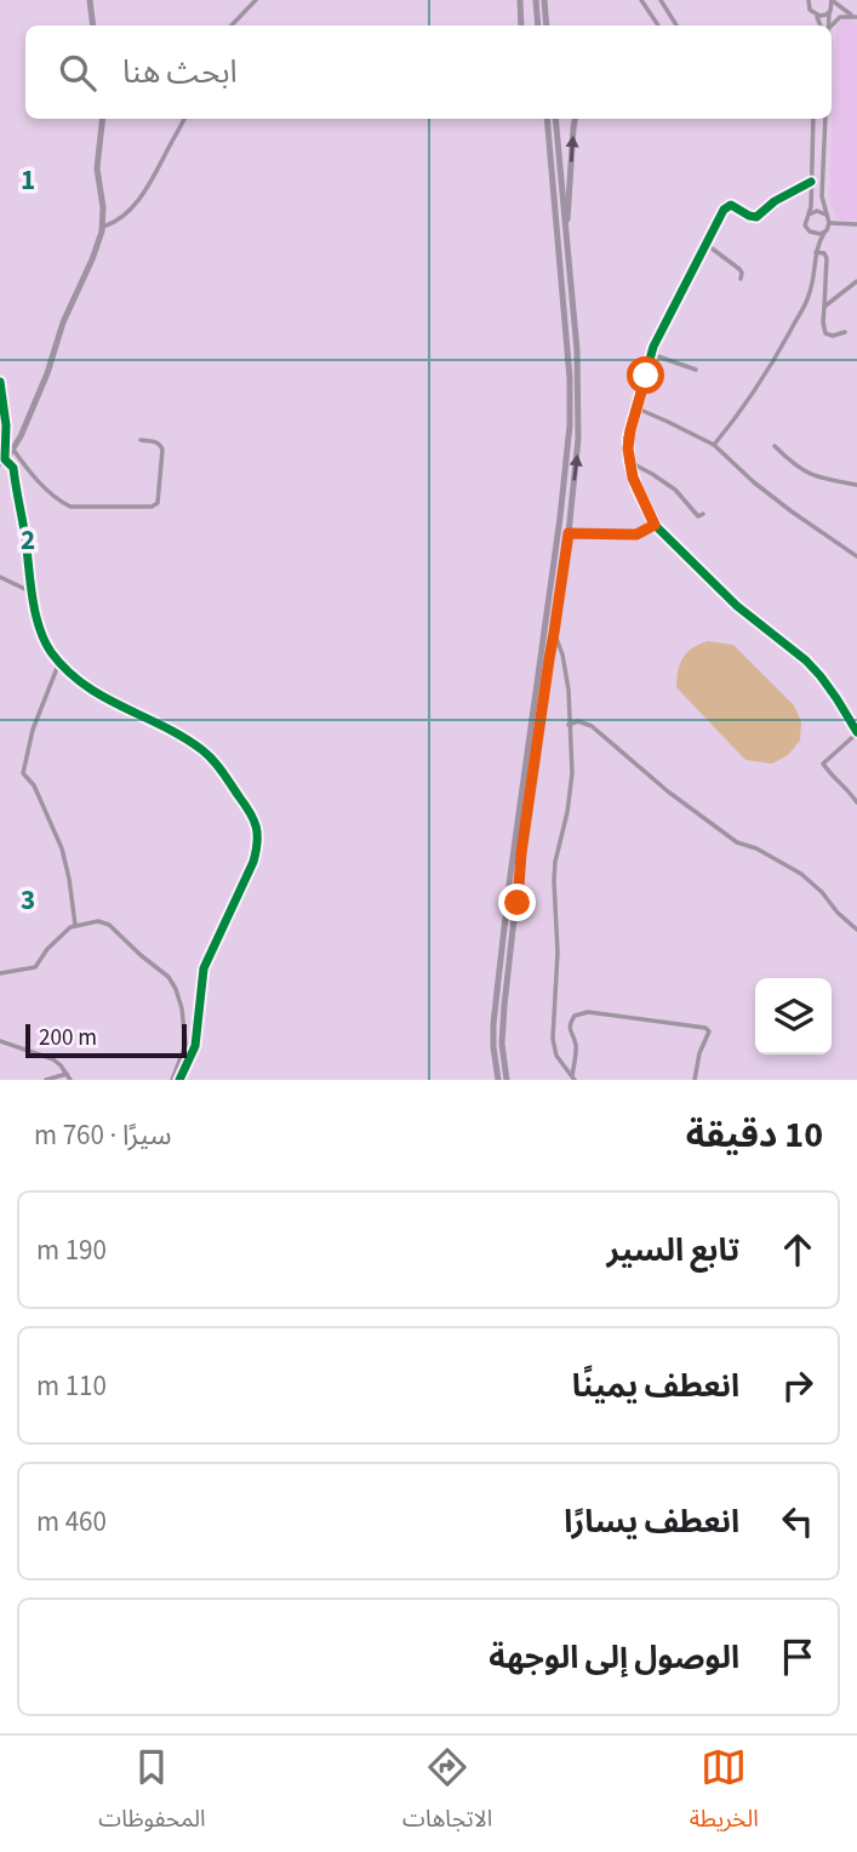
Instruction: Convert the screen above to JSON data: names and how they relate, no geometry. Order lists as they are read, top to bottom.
{
  "scale_bar": "200 m",
  "page": {
    "search": "ابحث هنا",
    "scale": "200 m",
    "heading": ["10 دقيقة", "سيرًا · 760 m"],
    "list": [
      ["تابع السير", "190 m"],
      ["انعطف يمينًا", "110 m"],
      ["انعطف يسارًا", "460 m"],
      "الوصول إلى الوجهة"
    ],
    "nav": ["الخريطة", "الاتجاهات", "المحفوظات"]
  },
  "grid": {
    "rows": ["1", "2", "3"]
  }
}
